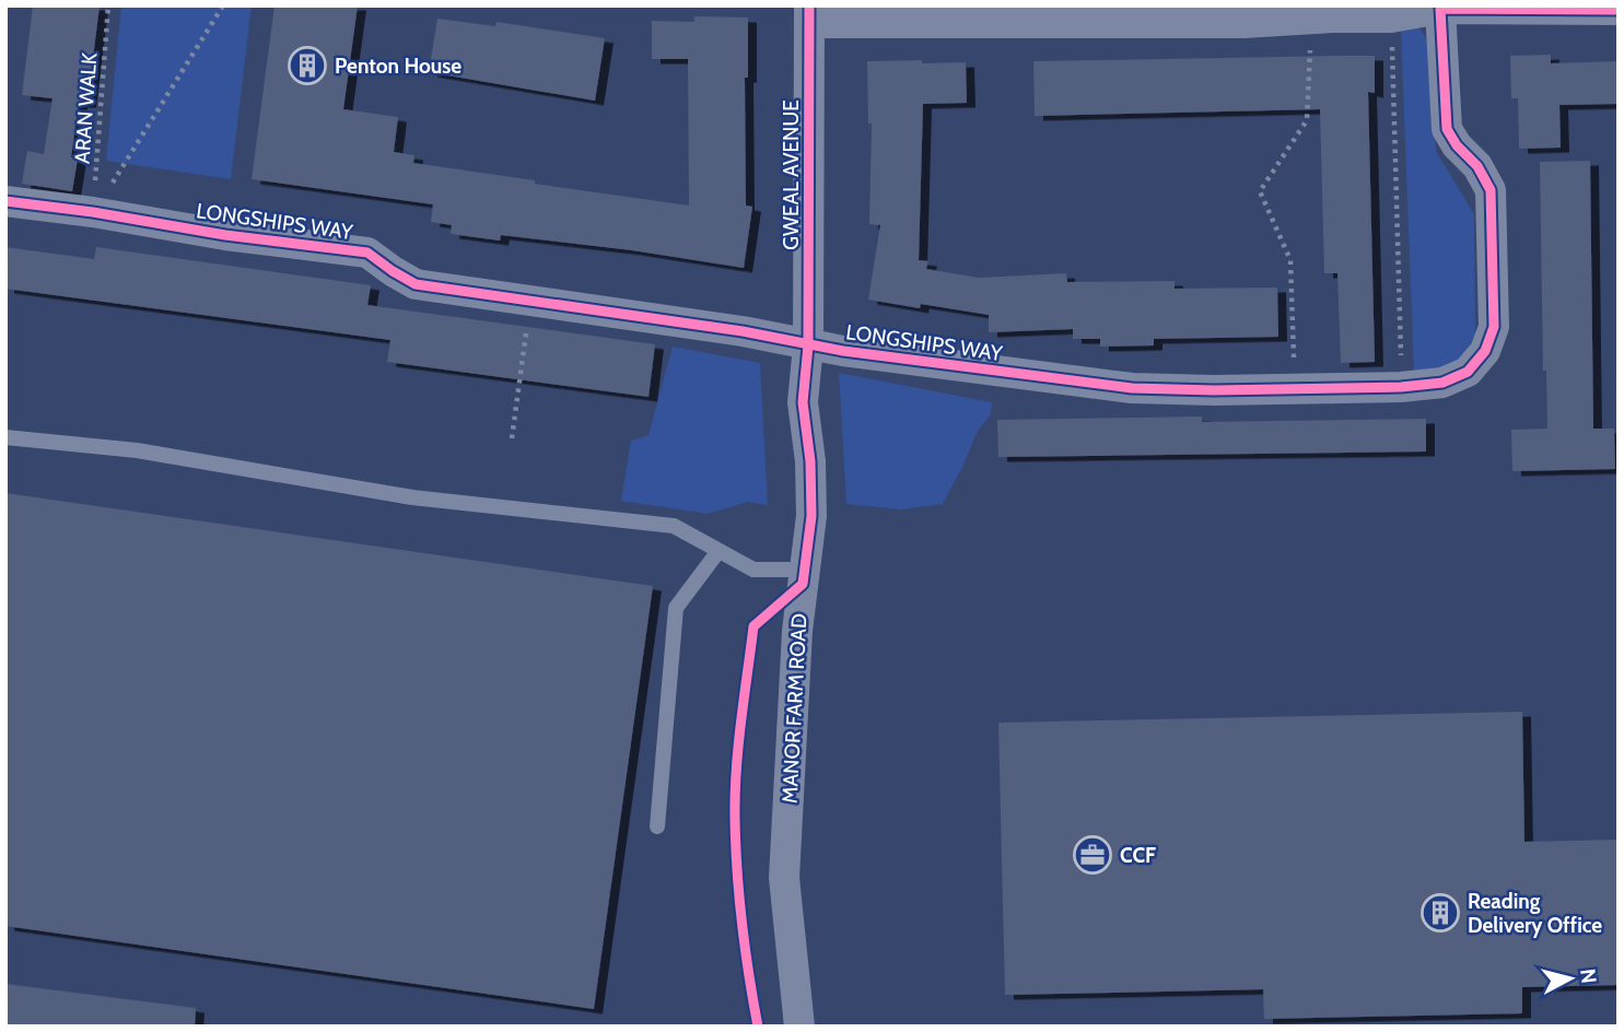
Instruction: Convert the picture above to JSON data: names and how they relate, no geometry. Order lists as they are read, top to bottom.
{
  "streets": {
    "street": ["GWEAL AVENUE", "LONGSHIPS WAY", "MANOR FARM ROAD"],
    "path": ["ARAN WALK"]
  },
  "crossings": [
    ["ARAN WALK", "LONGSHIPS WAY"],
    ["GWEAL AVENUE", "LONGSHIPS WAY"],
    ["GWEAL AVENUE", "MANOR FARM ROAD"],
    ["LONGSHIPS WAY", "MANOR FARM ROAD"]
  ],
  "places": {
    "building": ["Penton House", "Reading Delivery Office"],
    "office": ["CCF"]
  },
  "north": "right"
}
